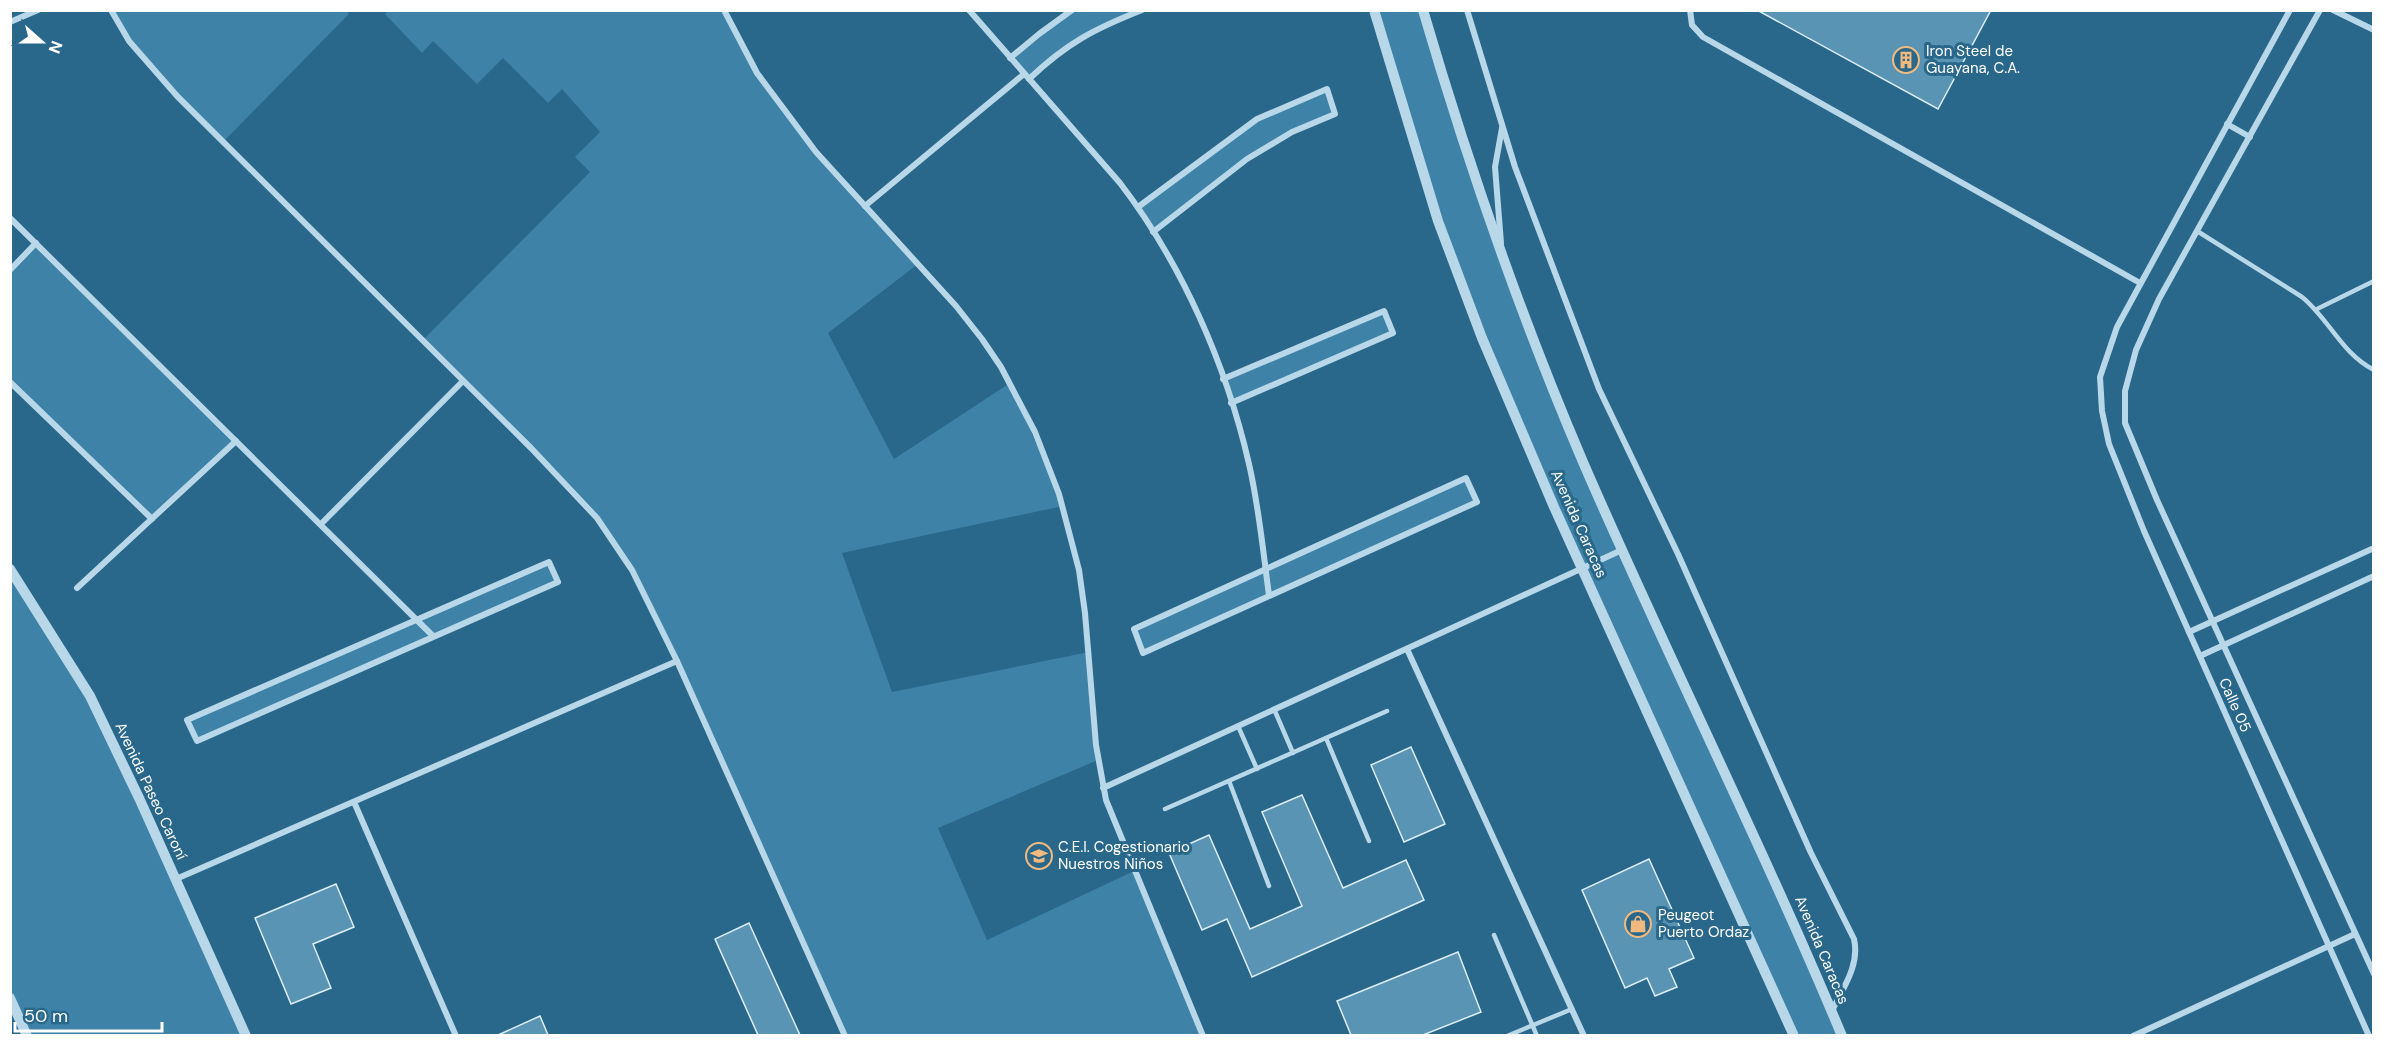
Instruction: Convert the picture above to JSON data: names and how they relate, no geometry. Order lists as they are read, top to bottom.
{
  "streets": {
    "street": ["Avenida Caracas", "Calle 05", "Avenida Paseo Caroní"]
  },
  "places": {
    "building": ["Iron Steel de Guayana, C.A."],
    "school or university": ["C.E.I. Cogestionario Nuestros Niños"],
    "shop": ["Peugeot Puerto Ordaz"]
  },
  "scale_bar": "50 m",
  "north": "right"
}
